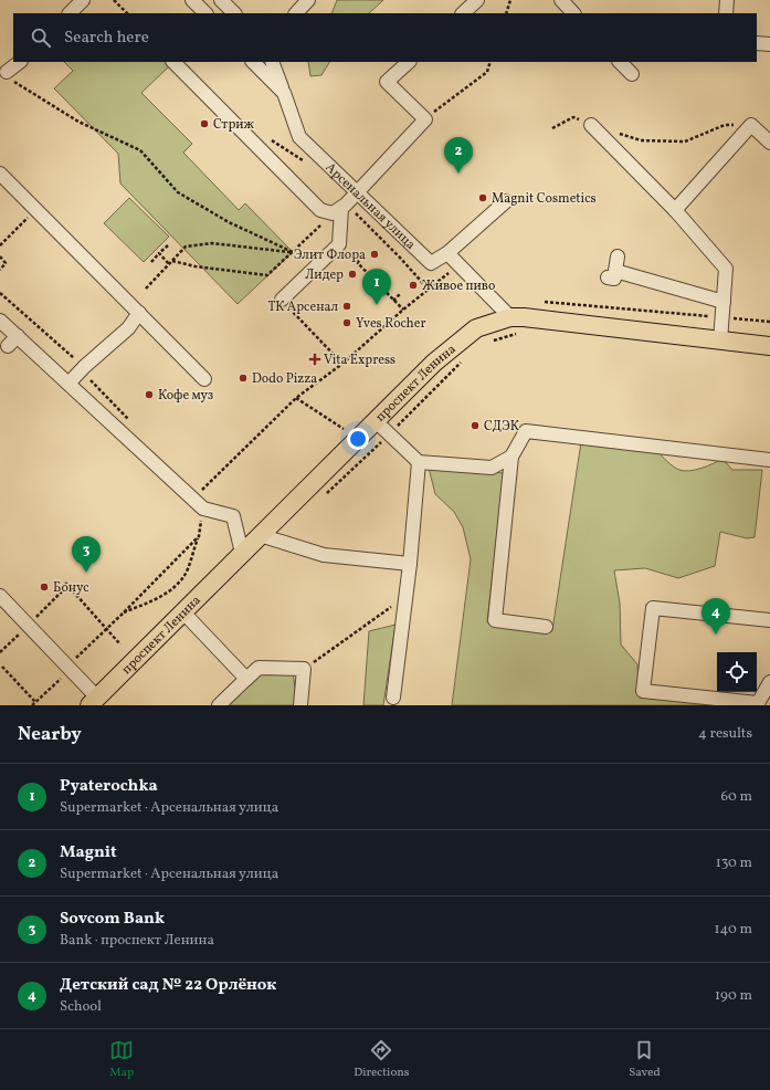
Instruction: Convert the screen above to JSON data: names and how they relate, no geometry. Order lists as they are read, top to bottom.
{
  "streets": {
    "main road": ["проспект Ленина"],
    "street": ["Арсенальная улица"]
  },
  "places": {
    "other": [
      "Стриж",
      "Magnit Cosmetics",
      "Элит Флора",
      "Лидер",
      "Живое пиво",
      "ТК Арсенал",
      "Yves Rocher",
      "Dodo Pizza",
      "Кофе муз",
      "СДЭК",
      "Бонус"
    ],
    "health": ["Vita Express"]
  },
  "page": {
    "search": "Search here",
    "pins": [
      "2",
      "1",
      "3",
      "4"
    ],
    "heading": ["Nearby", "4 results"],
    "list": [
      {
        "mark": "1",
        "name": "Pyaterochka",
        "note": "Supermarket · Арсенальная улица",
        "value": "60 m"
      },
      {
        "mark": "2",
        "name": "Magnit",
        "note": "Supermarket · Арсенальная улица",
        "value": "130 m"
      },
      {
        "mark": "3",
        "name": "Sovcom Bank",
        "note": "Bank · проспект Ленина",
        "value": "140 m"
      },
      {
        "mark": "4",
        "name": "Детский сад № 22 Орлёнок",
        "note": "School",
        "value": "190 m"
      }
    ],
    "nav": ["Map", "Directions", "Saved"]
  }
}
